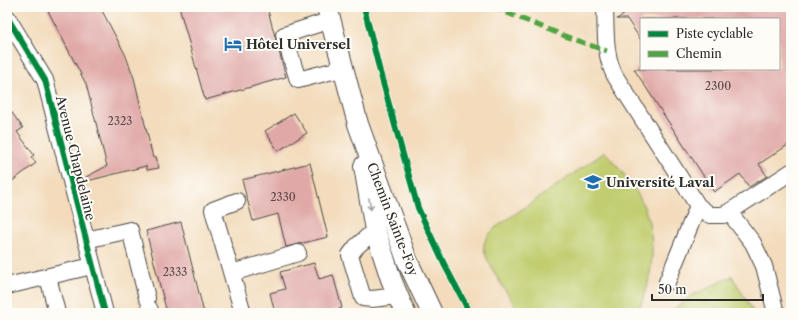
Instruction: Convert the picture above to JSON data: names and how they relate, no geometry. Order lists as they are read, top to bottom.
{
  "streets": {
    "main road": ["Chemin Sainte-Foy"],
    "street": ["Avenue Chapdelaine"]
  },
  "places": {
    "hotel": ["Hôtel Universel"],
    "school or university": ["Université Laval"]
  },
  "house_numbers": [
    "2300",
    "2323",
    "2330",
    "2333"
  ],
  "legend": ["Piste cyclable", "Chemin"],
  "scale_bar": "50 m"
}
